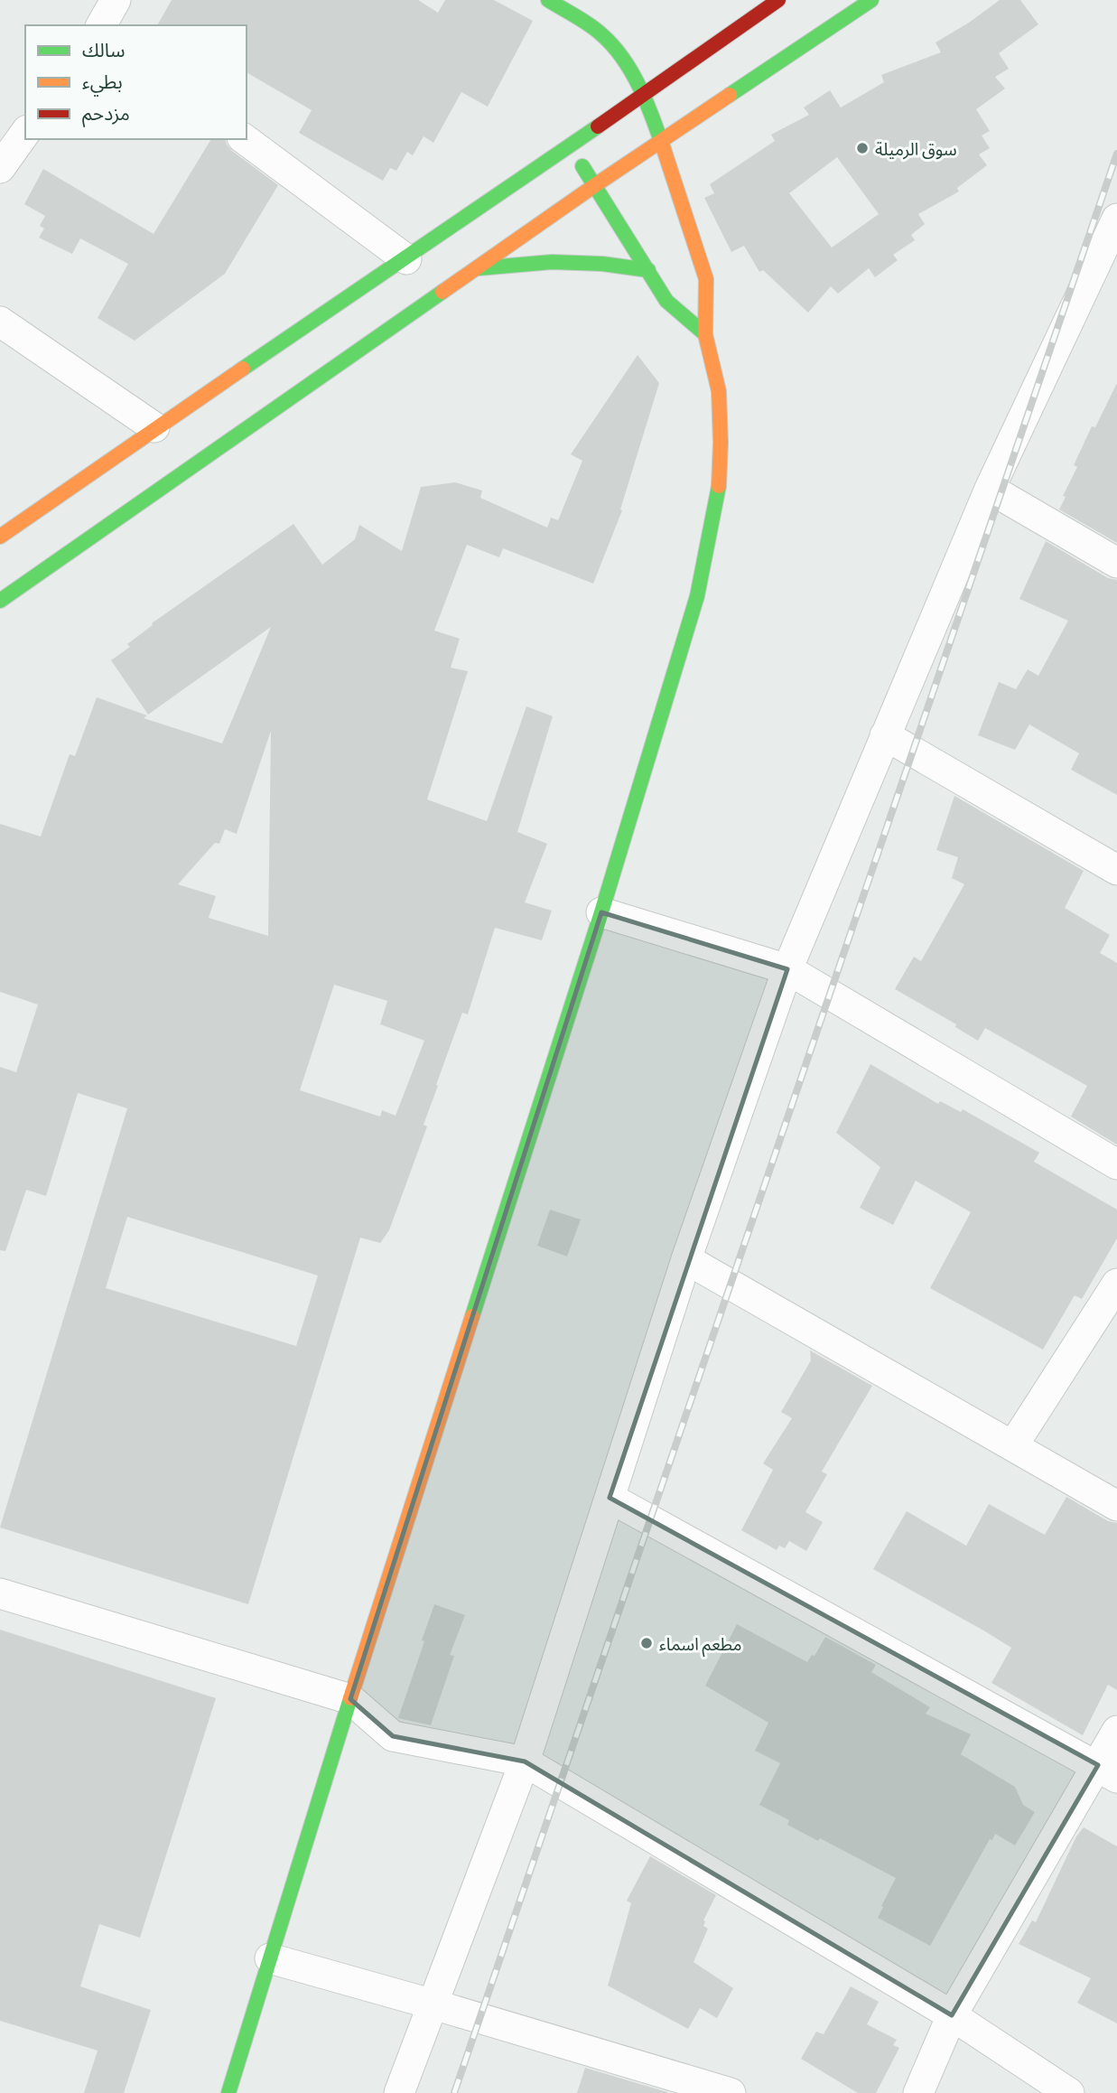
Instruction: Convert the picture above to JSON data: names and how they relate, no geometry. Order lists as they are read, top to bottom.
{
  "places": ["سوق الرميلة", "مطعم اسماء"],
  "legend": ["سالك", "بطيء", "مزدحم"]
}
